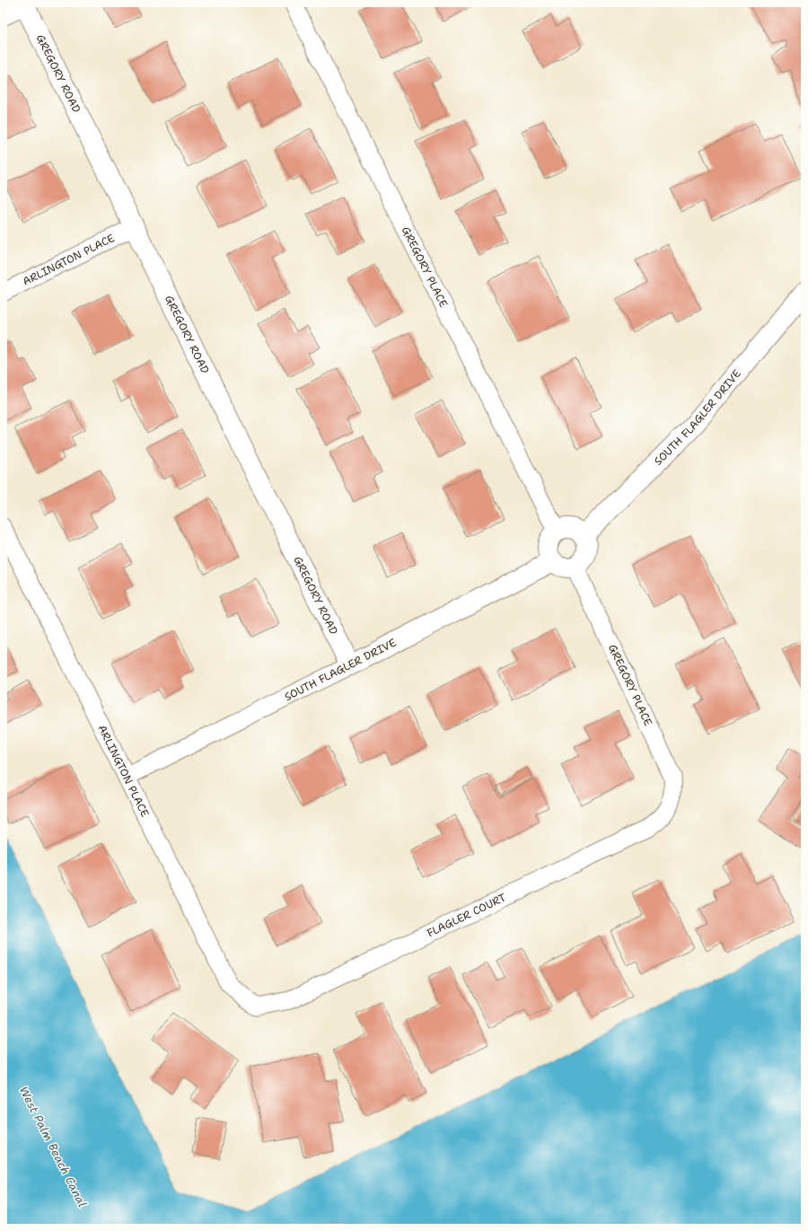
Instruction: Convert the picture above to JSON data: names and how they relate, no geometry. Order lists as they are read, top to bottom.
{
  "streets": {
    "street": [
      "GREGORY ROAD",
      "ARLINGTON PLACE",
      "GREGORY PLACE",
      "SOUTH FLAGLER DRIVE",
      "FLAGLER COURT"
    ]
  },
  "crossings": [
    ["GREGORY ROAD", "ARLINGTON PLACE"],
    ["GREGORY ROAD", "SOUTH FLAGLER DRIVE"],
    ["ARLINGTON PLACE", "SOUTH FLAGLER DRIVE"],
    ["ARLINGTON PLACE", "FLAGLER COURT"],
    ["GREGORY PLACE", "SOUTH FLAGLER DRIVE"],
    ["GREGORY PLACE", "FLAGLER COURT"]
  ],
  "water": ["West Palm Beach Canal"]
}
